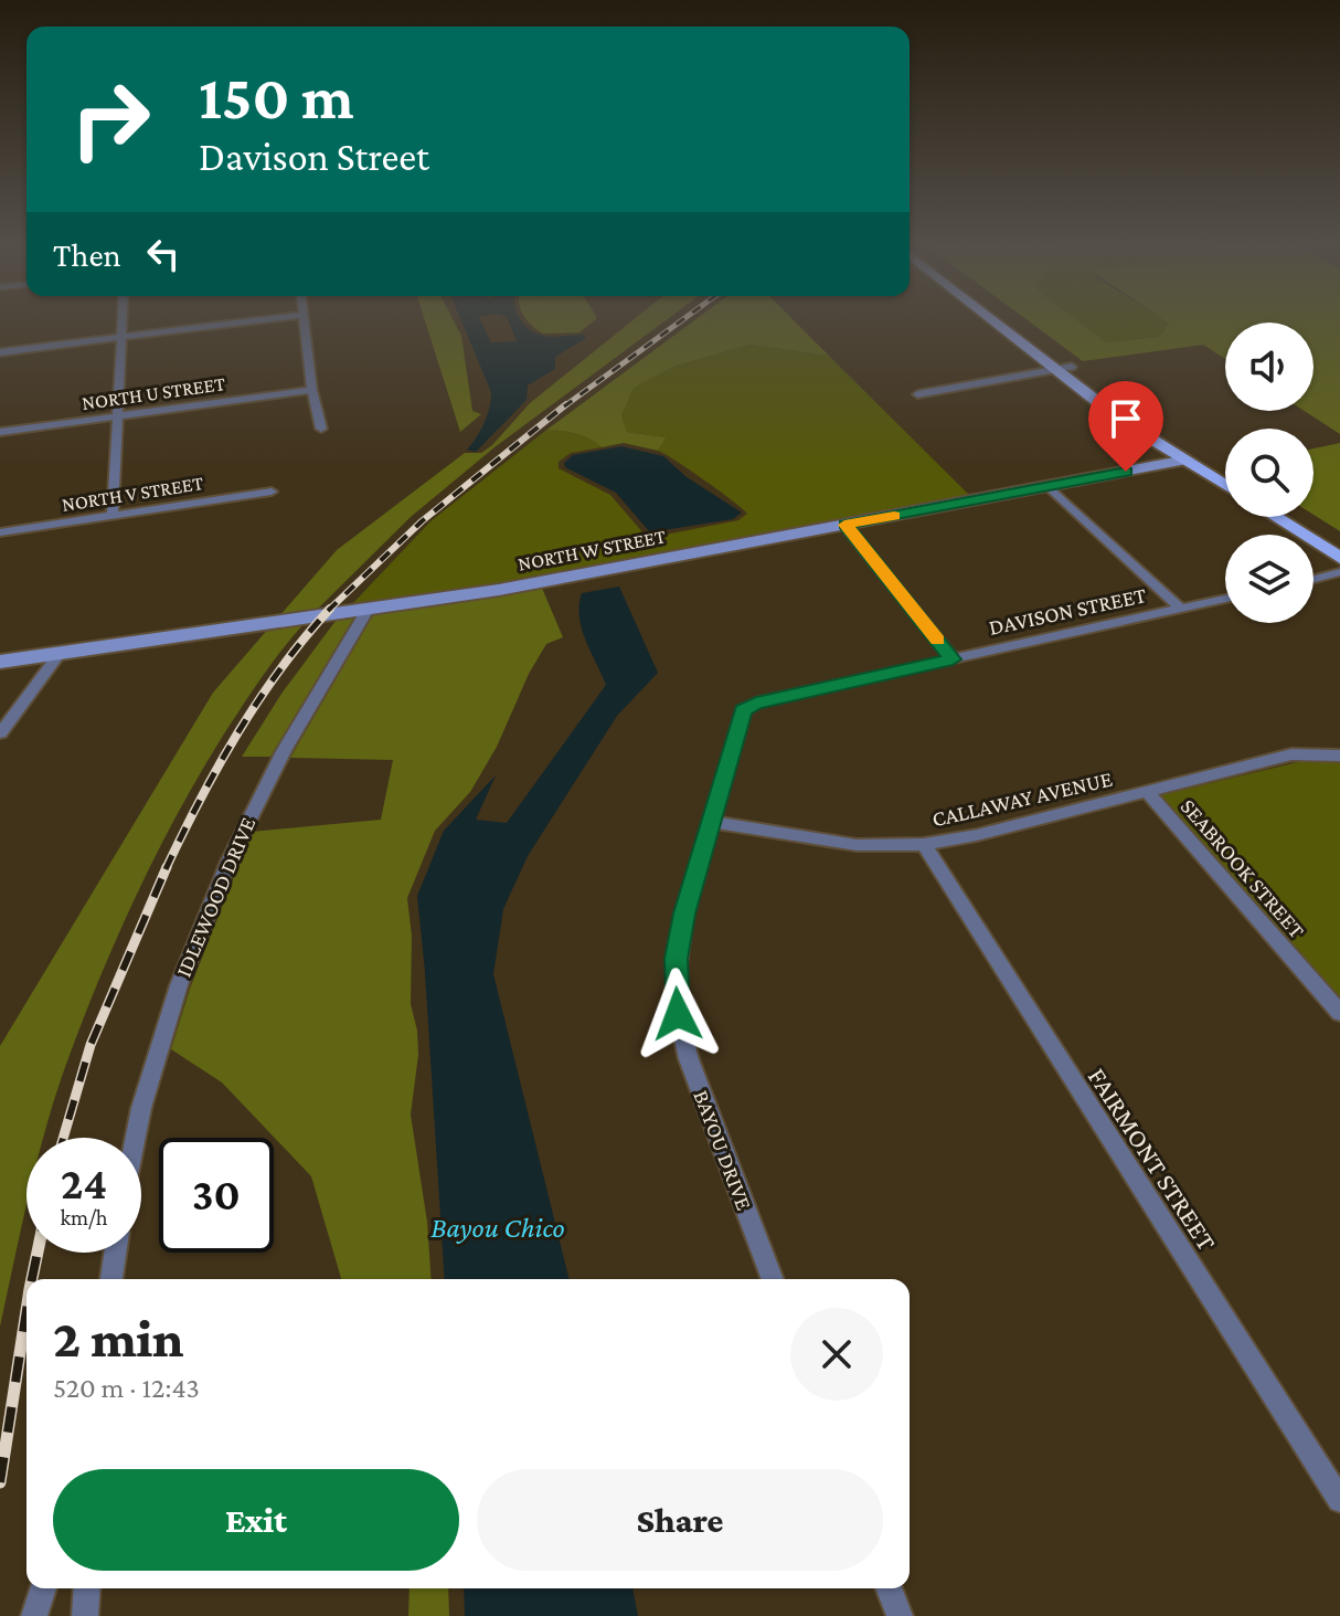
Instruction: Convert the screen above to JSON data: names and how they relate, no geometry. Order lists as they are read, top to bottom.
{
  "streets": {
    "main road": ["NORTH W STREET"],
    "street": [
      "NORTH U STREET",
      "NORTH V STREET",
      "DAVISON STREET",
      "CALLAWAY AVENUE",
      "SEABROOK STREET",
      "IDLEWOOD DRIVE",
      "BAYOU DRIVE",
      "FAIRMONT STREET"
    ]
  },
  "crossings": [
    ["NORTH W STREET", "IDLEWOOD DRIVE"],
    ["DAVISON STREET", "BAYOU DRIVE"],
    ["CALLAWAY AVENUE", "SEABROOK STREET"],
    ["CALLAWAY AVENUE", "BAYOU DRIVE"],
    ["CALLAWAY AVENUE", "FAIRMONT STREET"]
  ],
  "water": ["Bayou Chico"],
  "page": {
    "turn": ["150 m", "Davison Street"],
    "then": "Then",
    "speed": "24 km/h",
    "limit": "30",
    "heading": ["2 min", "520 m · 12:43"],
    "buttons": ["Exit", "Share"]
  }
}
